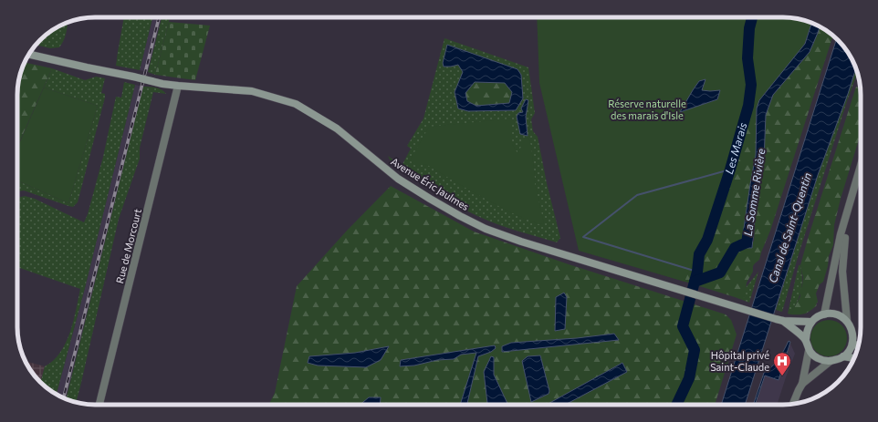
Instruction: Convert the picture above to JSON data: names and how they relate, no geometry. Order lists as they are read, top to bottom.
{
  "streets": {
    "main road": ["Avenue Éric Jaulmes"],
    "street": ["Rue de Morcourt"]
  },
  "crossings": [
    ["Avenue Éric Jaulmes", "Rue de Morcourt"]
  ],
  "water": ["Les Marais", "La Somme Rivière", "Canal de Saint-Quentin"],
  "parks": ["Réserve naturelle des marais d'Isle"],
  "places": {
    "hospital": ["Hôpital privé Saint-Claude"]
  }
}
